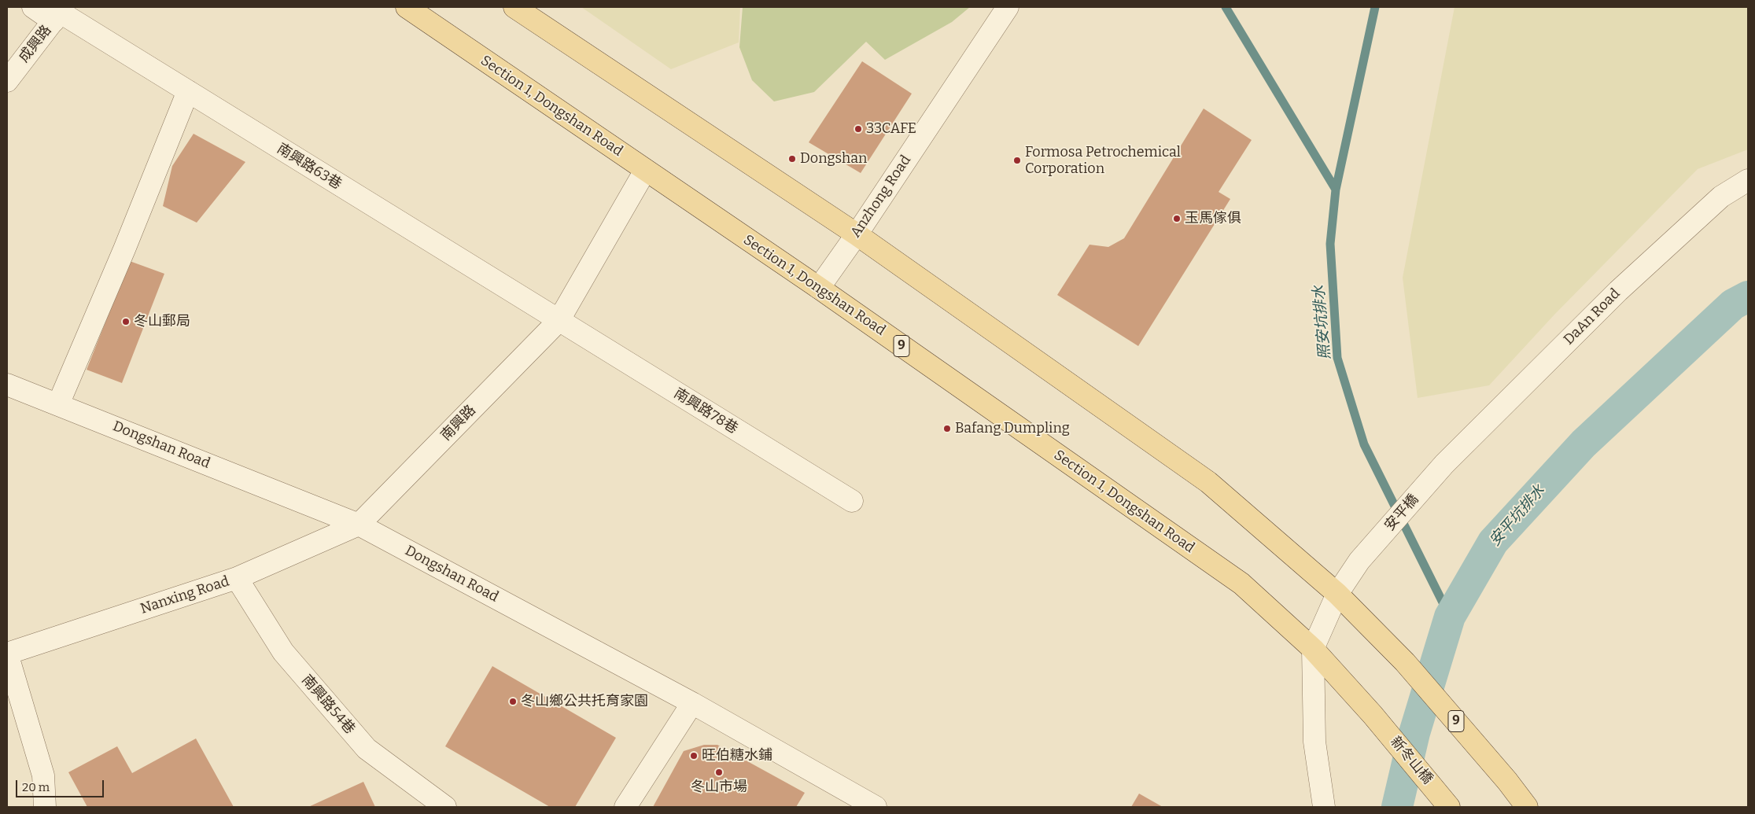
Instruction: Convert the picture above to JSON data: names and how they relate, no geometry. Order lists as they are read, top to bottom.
{
  "streets": {
    "main road": ["Section 1, Dongshan Road", "9", "新冬山橋"],
    "street": [
      "成興路",
      "南興路63巷",
      "Anzhong Road",
      "DaAn Road",
      "南興路78巷",
      "南興路",
      "Dongshan Road",
      "安平橋",
      "Nanxing Road",
      "南興路54巷"
    ]
  },
  "crossings": [
    ["成興路", "南興路63巷"],
    ["Section 1, Dongshan Road", "Anzhong Road"],
    ["Section 1, Dongshan Road", "南興路"],
    ["Section 1, Dongshan Road", "安平橋"],
    ["Section 1, Dongshan Road", "新冬山橋"],
    ["南興路63巷", "南興路78巷"],
    ["南興路63巷", "南興路"],
    ["Anzhong Road", "9"],
    ["DaAn Road", "安平橋"],
    ["9", "安平橋"],
    ["南興路78巷", "南興路"],
    ["南興路", "Dongshan Road"],
    ["南興路", "Nanxing Road"],
    ["Dongshan Road", "Nanxing Road"],
    ["Nanxing Road", "南興路54巷"]
  ],
  "water": ["照安坑排水", "安平坑排水"],
  "places": [
    "33CAFE",
    "Dongshan",
    "Formosa Petrochemical Corporation",
    "玉馬傢俱",
    "冬山郵局",
    "Bafang Dumpling",
    "冬山鄉公共托育家園",
    "旺伯糖水鋪",
    "冬山市場"
  ],
  "scale_bar": "20 m"
}
